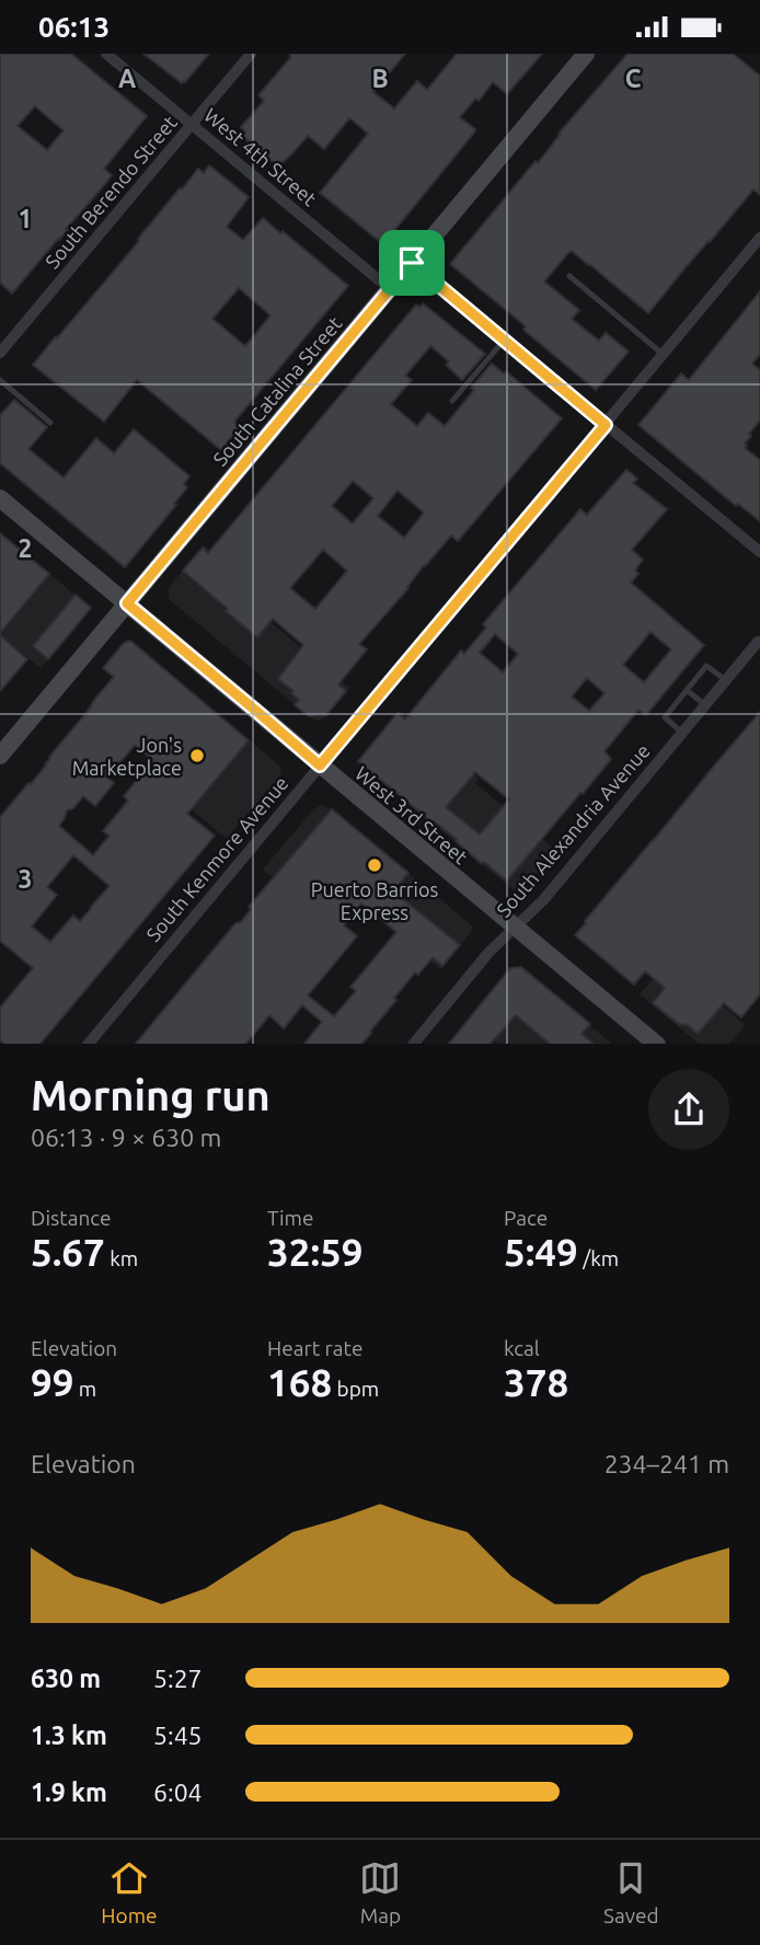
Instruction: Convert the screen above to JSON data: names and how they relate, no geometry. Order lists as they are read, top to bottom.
{
  "streets": {
    "street": [
      "West 4th Street",
      "South Berendo Street",
      "South Catalina Street",
      "West 3rd Street",
      "South Alexandria Avenue",
      "South Kenmore Avenue"
    ]
  },
  "crossings": [
    ["West 4th Street", "South Berendo Street"],
    ["West 4th Street", "South Catalina Street"],
    ["South Catalina Street", "West 3rd Street"],
    ["West 3rd Street", "South Alexandria Avenue"],
    ["West 3rd Street", "South Kenmore Avenue"]
  ],
  "places": ["Jon's Marketplace", "Puerto Barrios Express"],
  "page": {
    "status": "06:13",
    "heading": ["Morning run", "06:13 · 9 × 630 m"],
    "stats": [
      ["Distance", "5.67 km"],
      ["Time", "32:59"],
      ["Pace", "5:49 /km"],
      ["Elevation", "99 m"],
      ["Heart rate", "168 bpm"],
      ["kcal", "378"]
    ],
    "chart": ["Elevation", "234–241 m"],
    "list": [
      {
        "name": "630 m",
        "note": "5:27"
      },
      {
        "name": "1.3 km",
        "note": "5:45"
      },
      {
        "name": "1.9 km",
        "note": "6:04"
      }
    ],
    "tabs": ["Home", "Map", "Saved"]
  },
  "grid": {
    "columns": ["A", "B", "C"],
    "rows": ["1", "2", "3"]
  }
}
